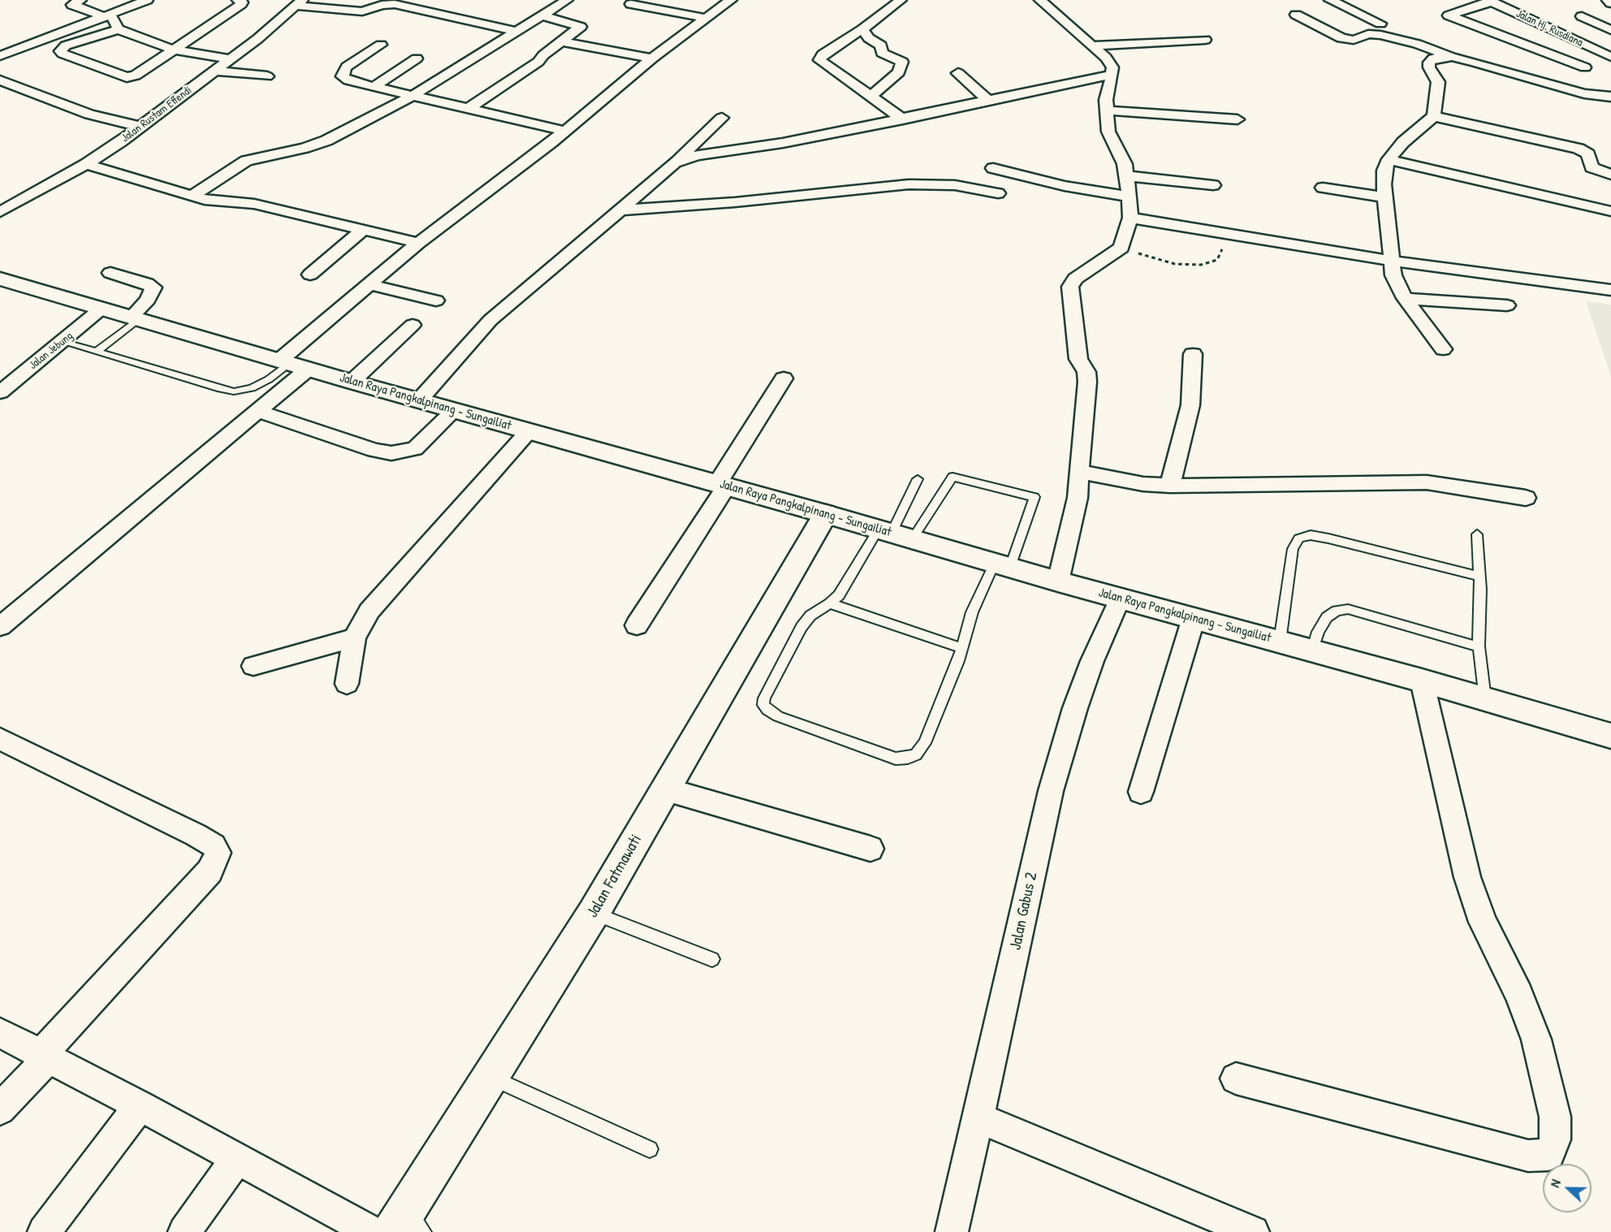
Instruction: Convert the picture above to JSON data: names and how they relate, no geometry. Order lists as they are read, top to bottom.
{
  "streets": {
    "main road": ["Jalan Raya Pangkalpinang - Sungailiat", "Jalan Fatmawati"],
    "street": [
      "Jalan Hj. Rusdiana",
      "Jalan Rustam Effendi",
      "Jalan Jebung",
      "Jalan Gabus 2"
    ]
  },
  "crossings": [
    ["Jalan Jebung", "Jalan Raya Pangkalpinang - Sungailiat"],
    ["Jalan Raya Pangkalpinang - Sungailiat", "Jalan Fatmawati"],
    ["Jalan Raya Pangkalpinang - Sungailiat", "Jalan Gabus 2"]
  ],
  "north": "left"
}
